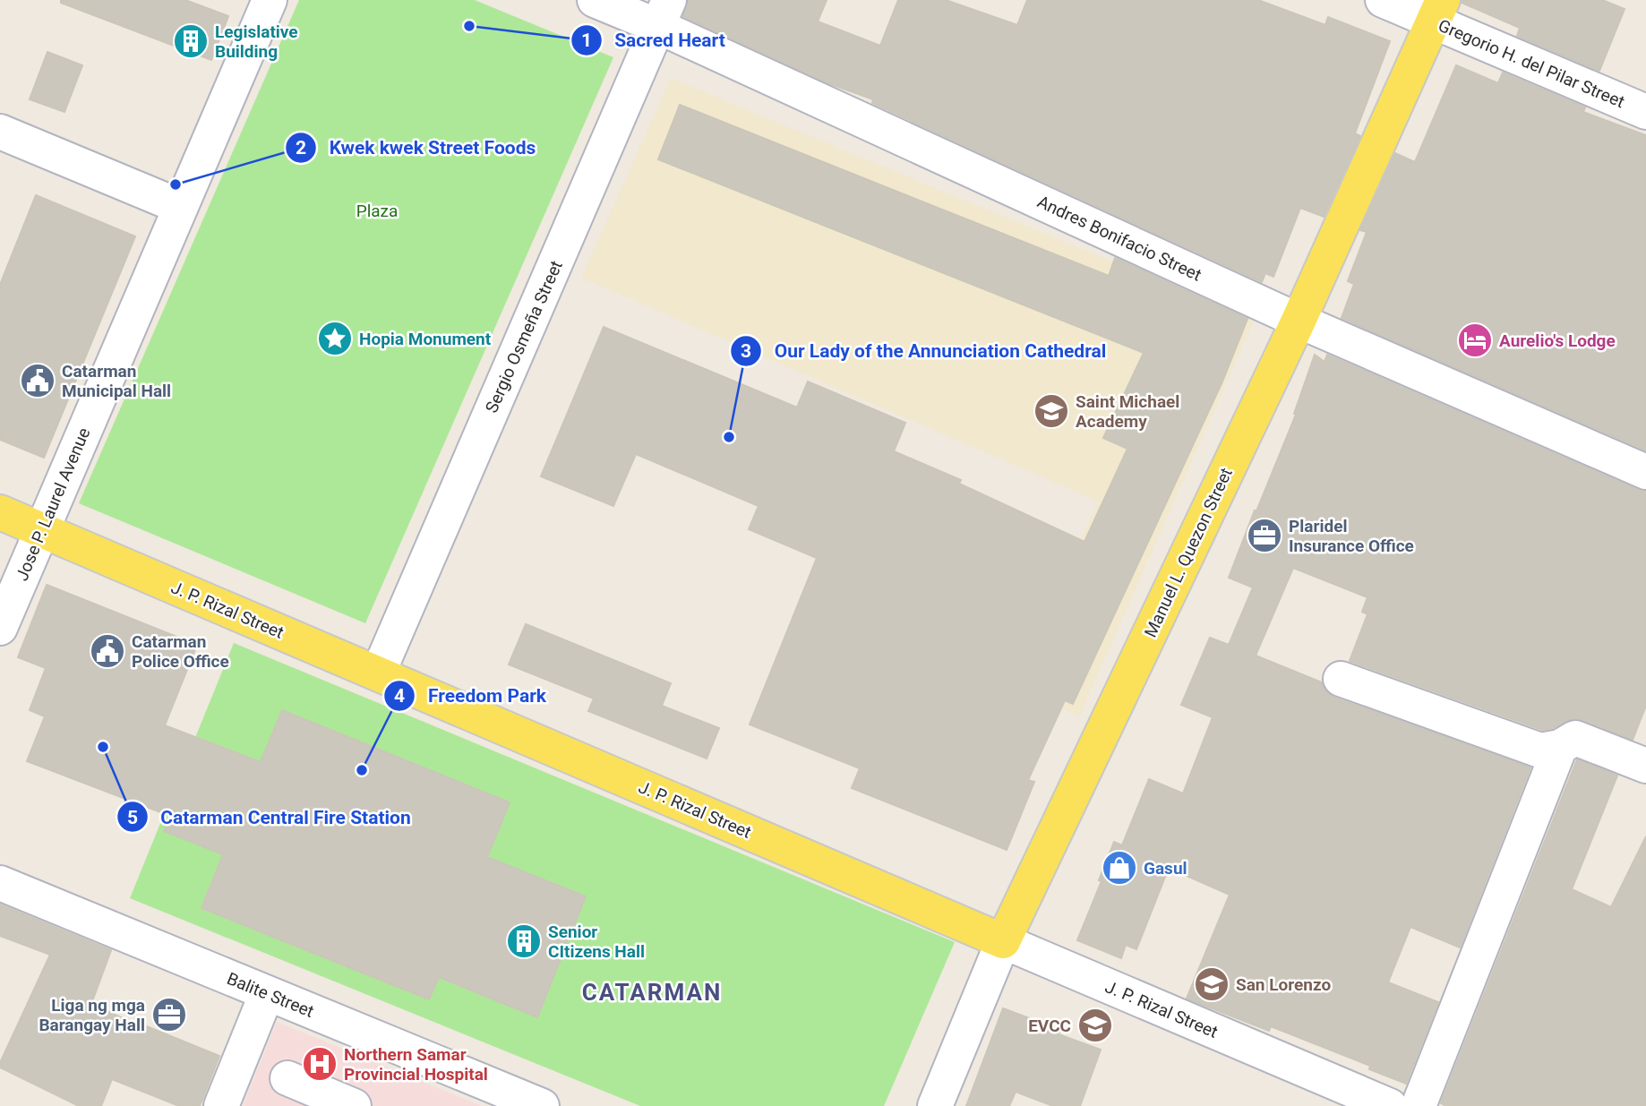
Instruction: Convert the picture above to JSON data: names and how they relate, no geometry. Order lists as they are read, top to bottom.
{
  "streets": {
    "main road": ["Manuel L. Quezon Street", "J. P. Rizal Street"],
    "street": [
      "Gregorio H. del Pilar Street",
      "Andres Bonifacio Street",
      "Sergio Osmeña Street",
      "Jose P. Laurel Avenue",
      "Balite Street"
    ]
  },
  "crossings": [
    ["Gregorio H. del Pilar Street", "Manuel L. Quezon Street"],
    ["Andres Bonifacio Street", "Sergio Osmeña Street"],
    ["Andres Bonifacio Street", "Manuel L. Quezon Street"],
    ["Sergio Osmeña Street", "J. P. Rizal Street"],
    ["Jose P. Laurel Avenue", "J. P. Rizal Street"],
    ["Manuel L. Quezon Street", "J. P. Rizal Street"]
  ],
  "districts": ["CATARMAN"],
  "parks": ["Plaza"],
  "places": {
    "other": [
      "Sacred Heart",
      "Kwek kwek Street Foods",
      "Our Lady of the Annunciation Cathedral",
      "Catarman Central Fire Station",
      "Freedom Park"
    ],
    "building": ["Legislative Building", "Senior CItizens Hall"],
    "place": ["Hopia Monument"],
    "hotel": ["Aurelio's Lodge"],
    "public building": ["Catarman Municipal Hall", "Catarman Police Office"],
    "school or university": ["Saint Michael Academy", "San Lorenzo", "EVCC"],
    "office": ["Plaridel Insurance Office", "Liga ng mga Barangay Hall"],
    "shop": ["Gasul"],
    "hospital": ["Northern Samar Provincial Hospital"]
  }
}
